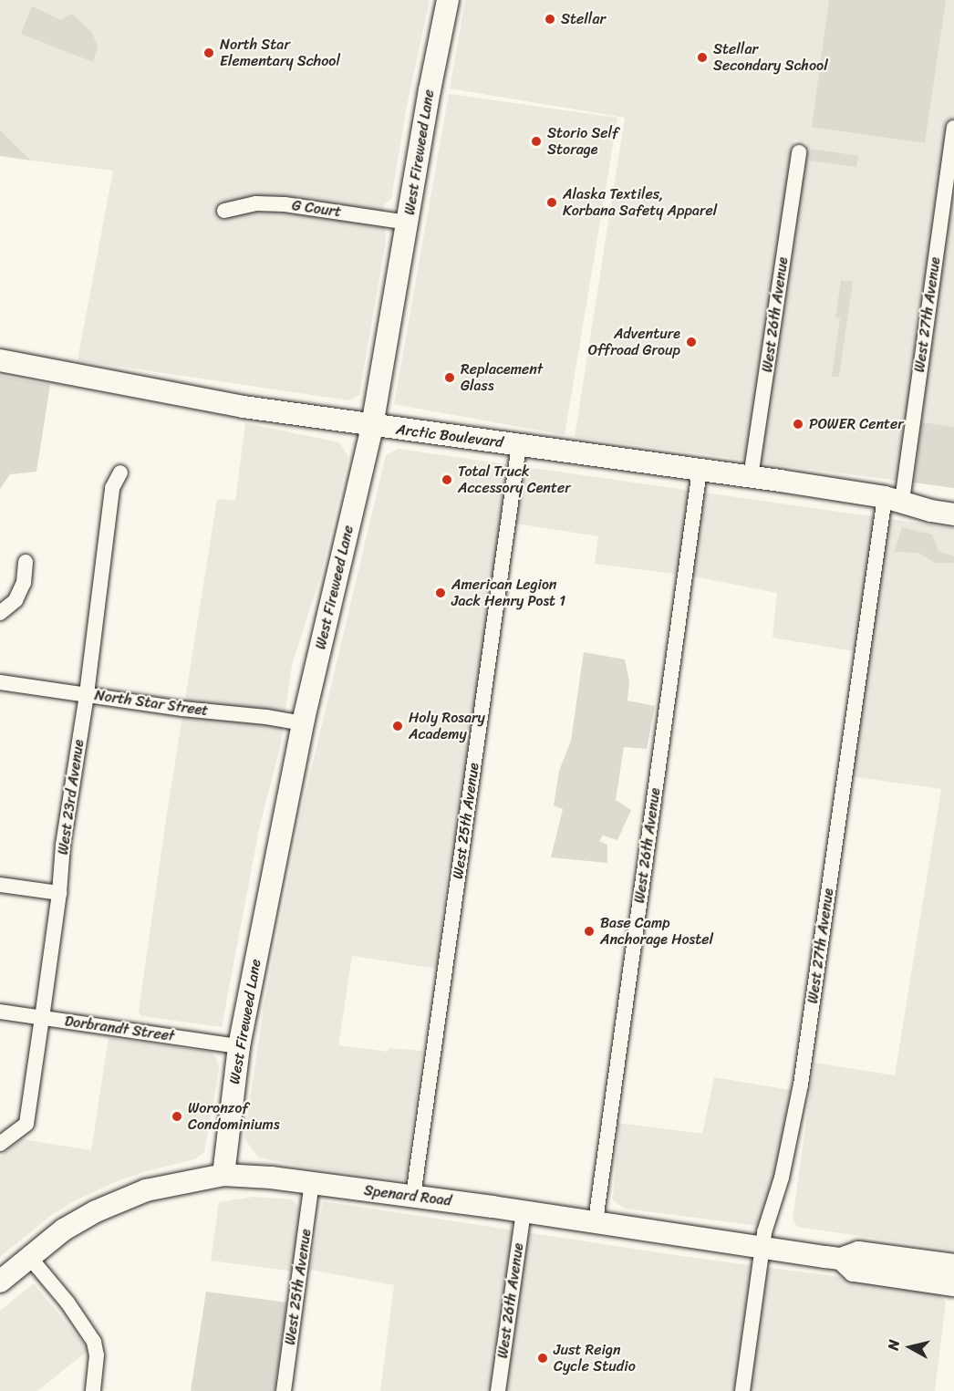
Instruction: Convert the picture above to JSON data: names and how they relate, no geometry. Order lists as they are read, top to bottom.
{
  "streets": {
    "main road": ["West Fireweed Lane", "Arctic Boulevard", "Spenard Road"],
    "street": [
      "G Court",
      "West 26th Avenue",
      "West 27th Avenue",
      "North Star Street",
      "West 23rd Avenue",
      "West 25th Avenue",
      "Dorbrandt Street"
    ]
  },
  "crossings": [
    ["West Fireweed Lane", "G Court"],
    ["West Fireweed Lane", "Arctic Boulevard"],
    ["West Fireweed Lane", "North Star Street"],
    ["West Fireweed Lane", "Dorbrandt Street"],
    ["West Fireweed Lane", "Spenard Road"],
    ["West 26th Avenue", "Arctic Boulevard"],
    ["West 26th Avenue", "Spenard Road"],
    ["West 27th Avenue", "Arctic Boulevard"],
    ["West 27th Avenue", "Spenard Road"],
    ["Arctic Boulevard", "West 25th Avenue"],
    ["North Star Street", "West 23rd Avenue"],
    ["West 23rd Avenue", "Dorbrandt Street"],
    ["West 25th Avenue", "Spenard Road"]
  ],
  "places": [
    "Stellar",
    "North Star Elementary School",
    "Stellar Secondary School",
    "Storio Self Storage",
    "Alaska Textiles, Korbana Safety Apparel",
    "Adventure Offroad Group",
    "Replacement Glass",
    "POWER Center",
    "Total Truck Accessory Center",
    "American Legion Jack Henry Post 1",
    "Holy Rosary Academy",
    "Base Camp Anchorage Hostel",
    "Woronzof Condominiums",
    "Just Reign Cycle Studio"
  ],
  "north": "left"
}
